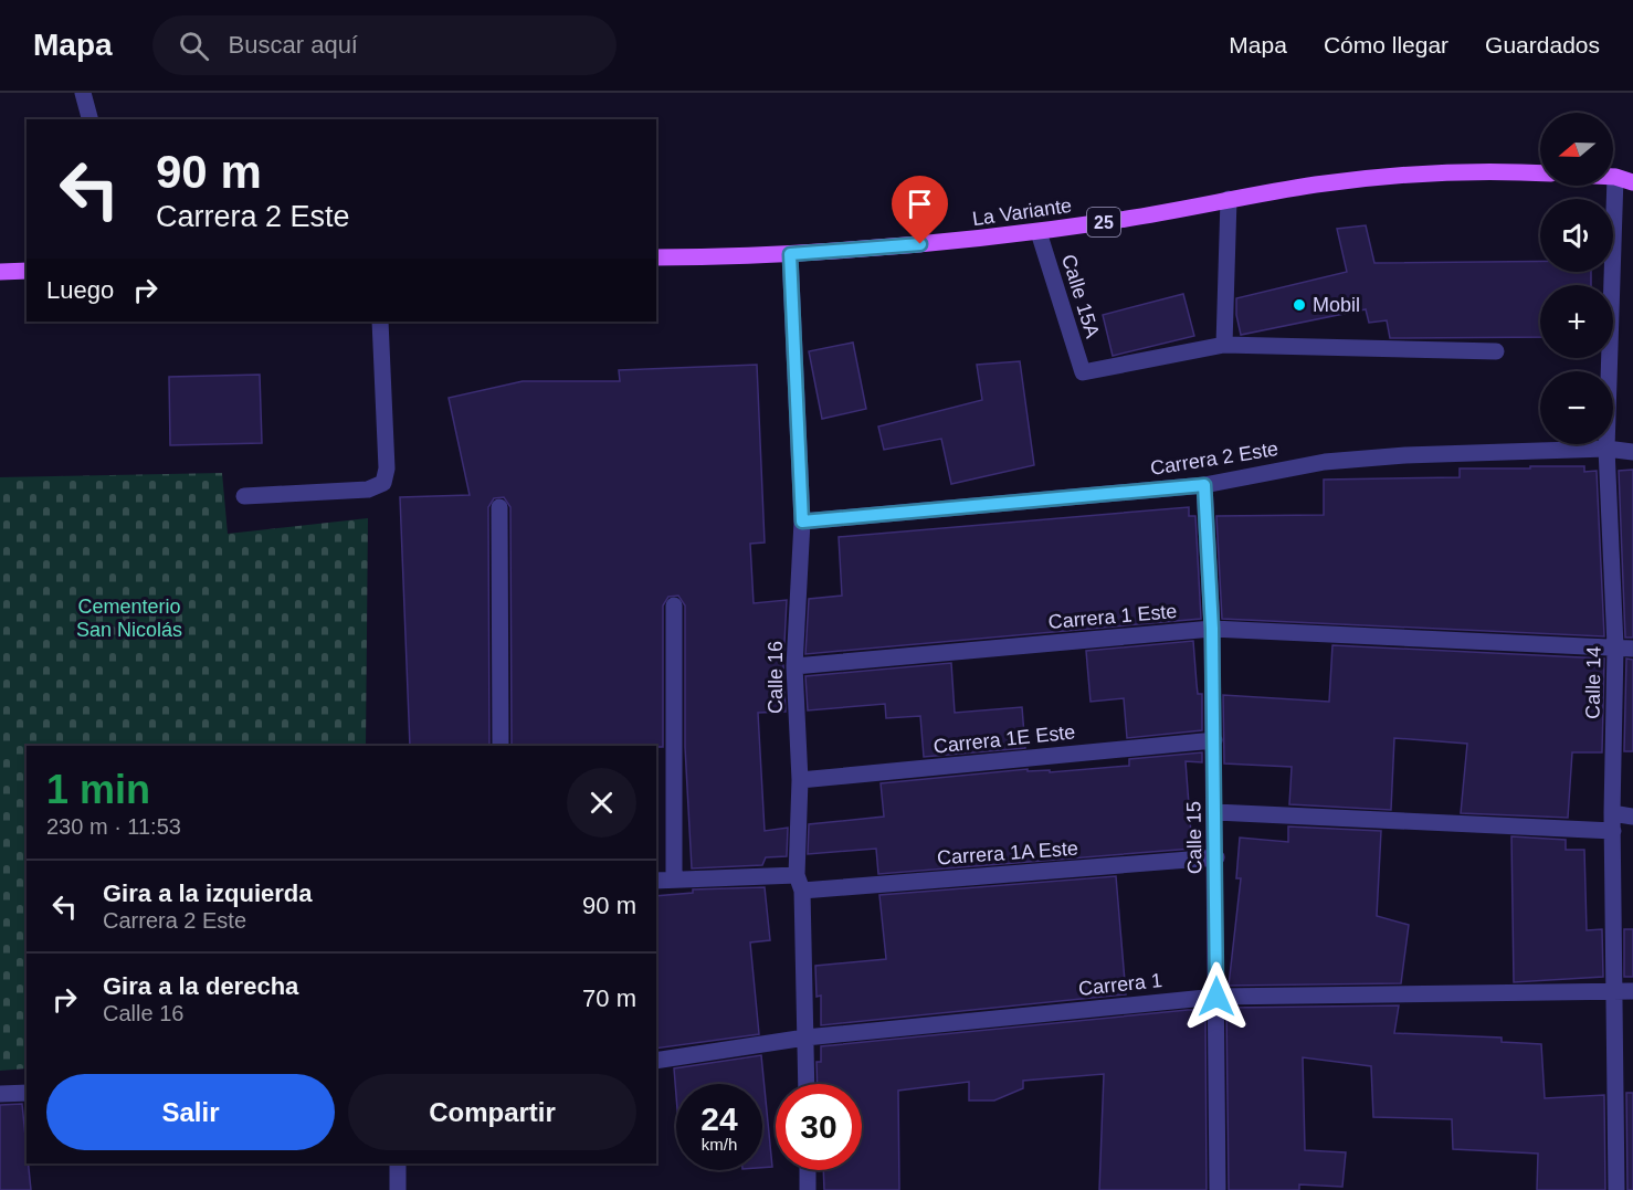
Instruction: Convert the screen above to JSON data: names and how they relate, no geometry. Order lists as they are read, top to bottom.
{
  "streets": {
    "main road": ["La Variante", "25"],
    "street": [
      "Calle 15A",
      "Carrera 2 Este",
      "Carrera 1 Este",
      "Calle 16",
      "Calle 14",
      "Carrera 1E Este",
      "Calle 15",
      "Carrera 1A Este",
      "Carrera 1"
    ]
  },
  "crossings": [
    ["La Variante", "Calle 15A"],
    ["La Variante", "Calle 16"],
    ["Carrera 2 Este", "Calle 16"],
    ["Carrera 2 Este", "Calle 14"],
    ["Carrera 2 Este", "Calle 15"],
    ["Carrera 1 Este", "Calle 16"],
    ["Carrera 1 Este", "Calle 14"],
    ["Carrera 1 Este", "Calle 15"],
    ["Calle 16", "Carrera 1E Este"],
    ["Calle 16", "Carrera 1A Este"],
    ["Calle 16", "Carrera 1"],
    ["Calle 14", "Carrera 1"],
    ["Carrera 1E Este", "Calle 15"],
    ["Calle 15", "Carrera 1A Este"],
    ["Calle 15", "Carrera 1"]
  ],
  "parks": ["Cementerio San Nicolás"],
  "places": ["Mobil"],
  "north": "left",
  "page": {
    "header": "Mapa",
    "search": "Buscar aquí",
    "nav": ["Mapa", "Cómo llegar", "Guardados"],
    "map_buttons": ["+", "−"],
    "turn": ["90 m", "Carrera 2 Este"],
    "then": "Luego",
    "heading": ["1 min", "230 m · 11:53"],
    "list": [
      {
        "name": "Gira a la izquierda",
        "note": "Carrera 2 Este",
        "value": "90 m"
      },
      {
        "name": "Gira a la derecha",
        "note": "Calle 16",
        "value": "70 m"
      }
    ],
    "buttons": ["Salir", "Compartir"],
    "speed": "24 km/h",
    "limit": "30"
  }
}
